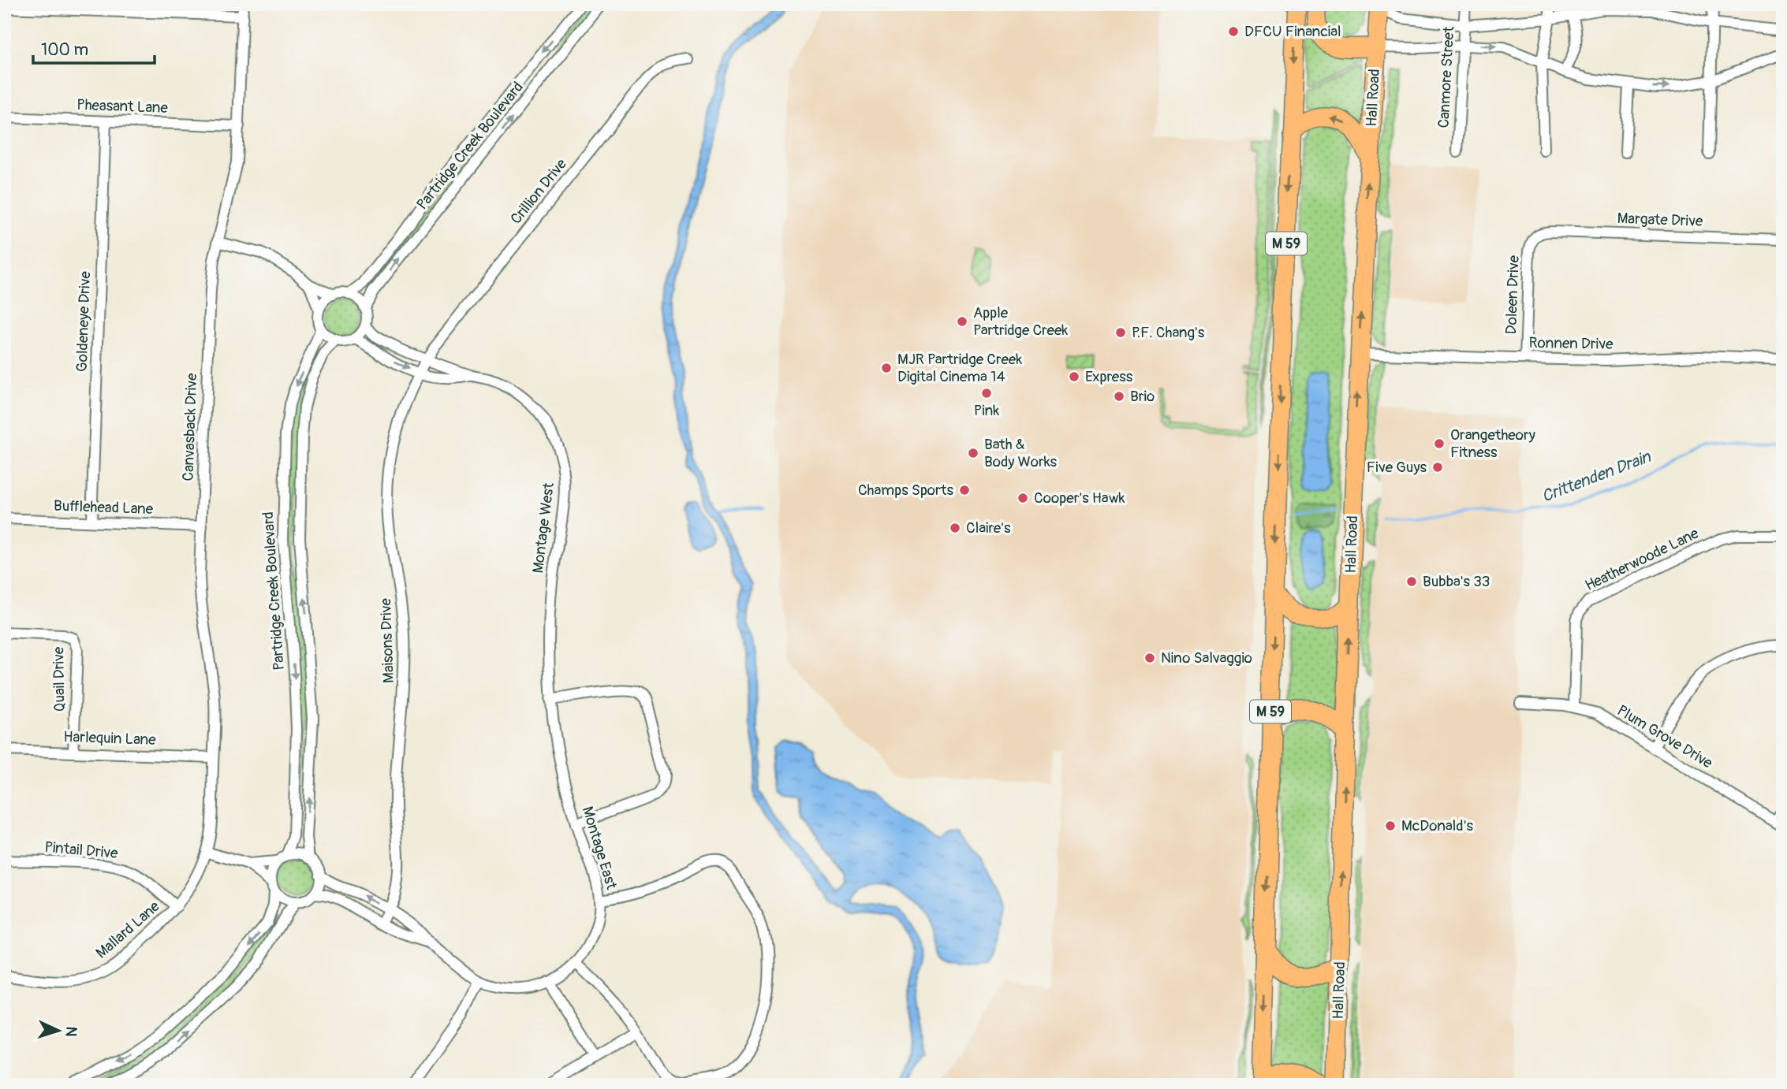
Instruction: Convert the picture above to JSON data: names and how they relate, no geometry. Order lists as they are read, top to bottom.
{
  "streets": {
    "highway": ["Hall Road", "M 59"],
    "street": [
      "Canmore Street",
      "Pheasant Lane",
      "Partridge Creek Boulevard",
      "Crillion Drive",
      "Margate Drive",
      "Doleen Drive",
      "Goldeneye Drive",
      "Ronnen Drive",
      "Canvasback Drive",
      "Bufflehead Lane",
      "Montage West",
      "Heatherwoode Lane",
      "Maisons Drive",
      "Quail Drive",
      "Plum Grove Drive",
      "Harlequin Lane",
      "Montage East",
      "Pintail Drive",
      "Mallard Lane"
    ]
  },
  "crossings": [
    ["Hall Road", "Ronnen Drive"],
    ["Pheasant Lane", "Goldeneye Drive"],
    ["Pheasant Lane", "Canvasback Drive"],
    ["Partridge Creek Boulevard", "Montage West"],
    ["Partridge Creek Boulevard", "Montage East"],
    ["Crillion Drive", "Montage West"],
    ["Crillion Drive", "Maisons Drive"],
    ["Margate Drive", "Doleen Drive"],
    ["Doleen Drive", "Ronnen Drive"],
    ["Goldeneye Drive", "Bufflehead Lane"],
    ["Canvasback Drive", "Bufflehead Lane"],
    ["Canvasback Drive", "Harlequin Lane"],
    ["Canvasback Drive", "Mallard Lane"],
    ["Montage West", "Maisons Drive"],
    ["Montage West", "Montage East"],
    ["Heatherwoode Lane", "Plum Grove Drive"],
    ["Maisons Drive", "Montage East"],
    ["Quail Drive", "Harlequin Lane"],
    ["Pintail Drive", "Mallard Lane"]
  ],
  "water": ["Crittenden Drain"],
  "places": [
    "DFCU Financial",
    "Apple Partridge Creek",
    "P.F. Chang's",
    "MJR Partridge Creek Digital Cinema 14",
    "Express",
    "Pink",
    "Brio",
    "Orangetheory Fitness",
    "Bath & Body Works",
    "Five Guys",
    "Champs Sports",
    "Cooper's Hawk",
    "Claire's",
    "Bubba's 33",
    "Nino Salvaggio",
    "McDonald's"
  ],
  "scale_bar": "100 m",
  "north": "right"
}
